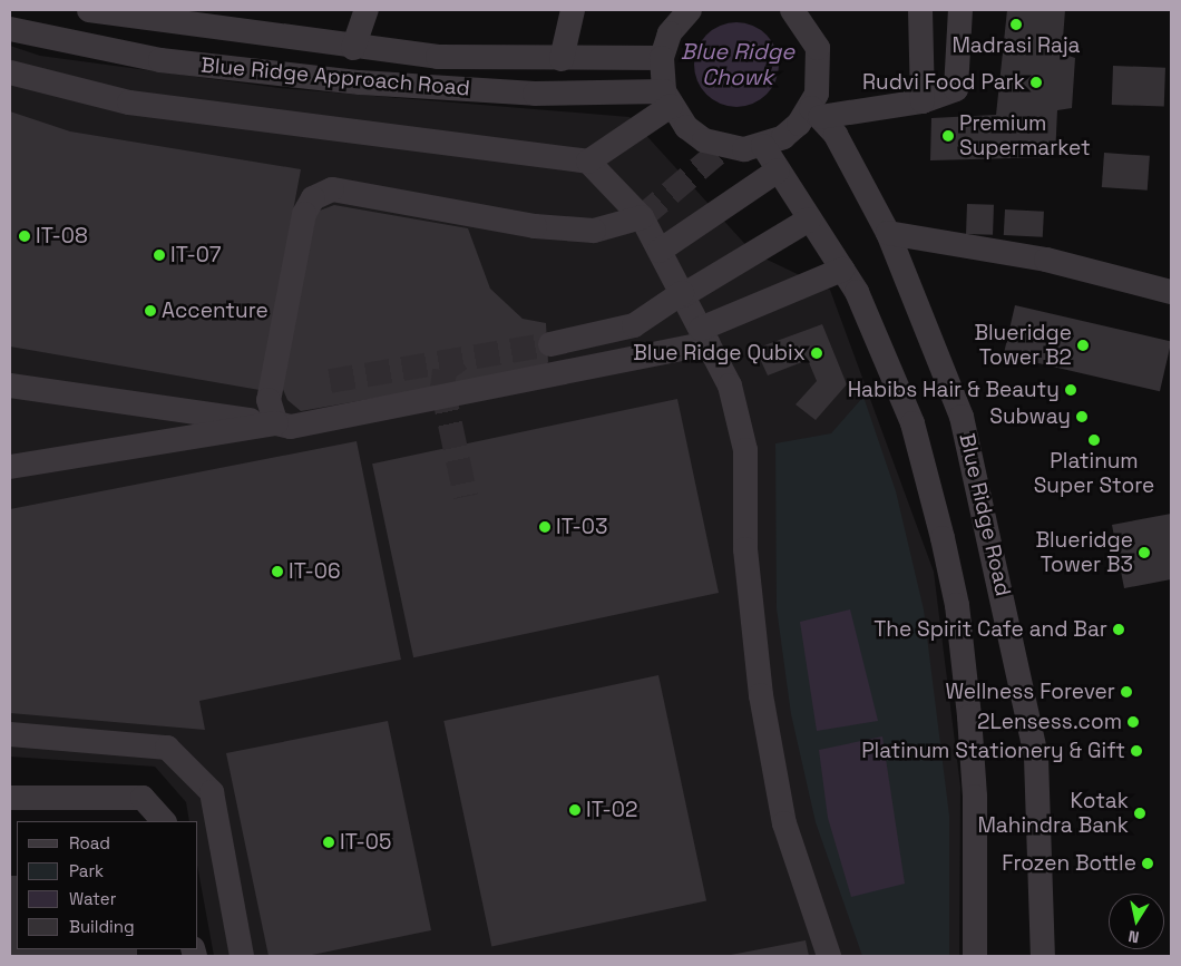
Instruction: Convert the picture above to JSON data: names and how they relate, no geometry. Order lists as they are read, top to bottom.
{
  "streets": {
    "street": ["Blue Ridge Approach Road", "Blue Ridge Road"]
  },
  "water": ["Blue Ridge Chowk"],
  "places": [
    "Madrasi Raja",
    "Rudvi Food Park",
    "Premium Supermarket",
    "IT-08",
    "IT-07",
    "Accenture",
    "Blueridge Tower B2",
    "Blue Ridge Qubix",
    "Habibs Hair & Beauty",
    "Subway",
    "Platinum Super Store",
    "IT-03",
    "Blueridge Tower B3",
    "IT-06",
    "The Spirit Cafe and Bar",
    "Wellness Forever",
    "2Lensess.com",
    "Platinum Stationery & Gift",
    "IT-02",
    "Kotak Mahindra Bank",
    "IT-05",
    "Frozen Bottle"
  ],
  "legend": [
    "Road",
    "Park",
    "Water",
    "Building"
  ],
  "north": "bottom"
}
